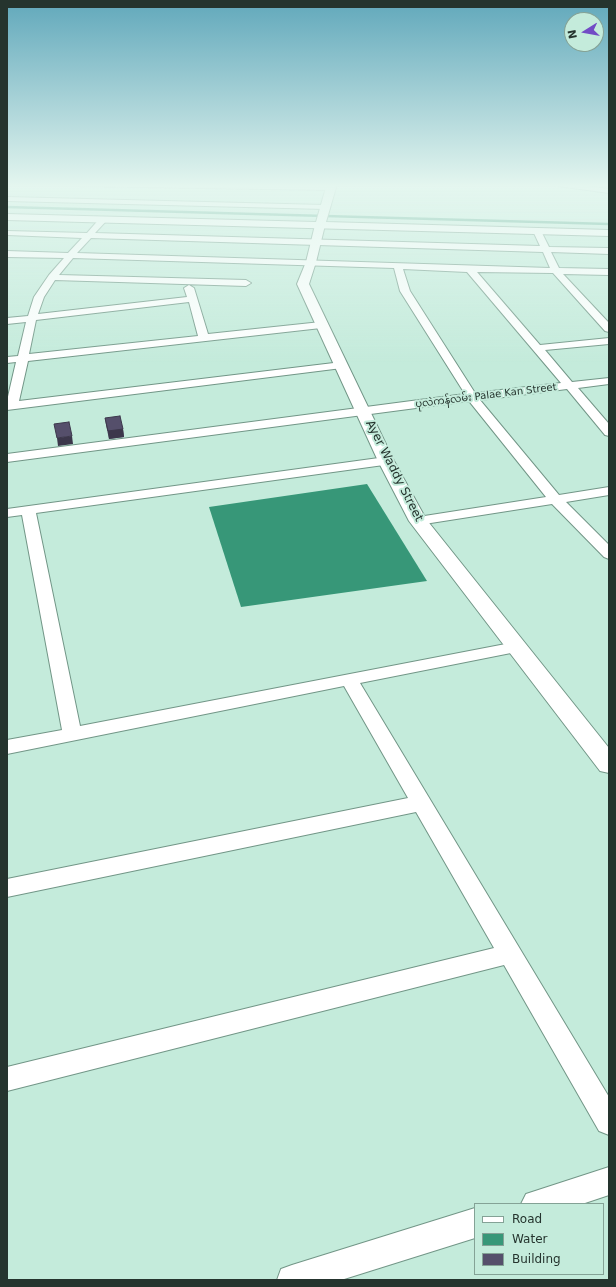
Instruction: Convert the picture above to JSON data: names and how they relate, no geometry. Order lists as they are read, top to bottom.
{
  "streets": {
    "street": ["ပုလဲကန်လမ်း Palae Kan Street", "Ayer Waddy Street"]
  },
  "crossings": [
    ["ပုလဲကန်လမ်း Palae Kan Street", "Ayer Waddy Street"]
  ],
  "legend": ["Road", "Water", "Building"],
  "north": "left"
}
